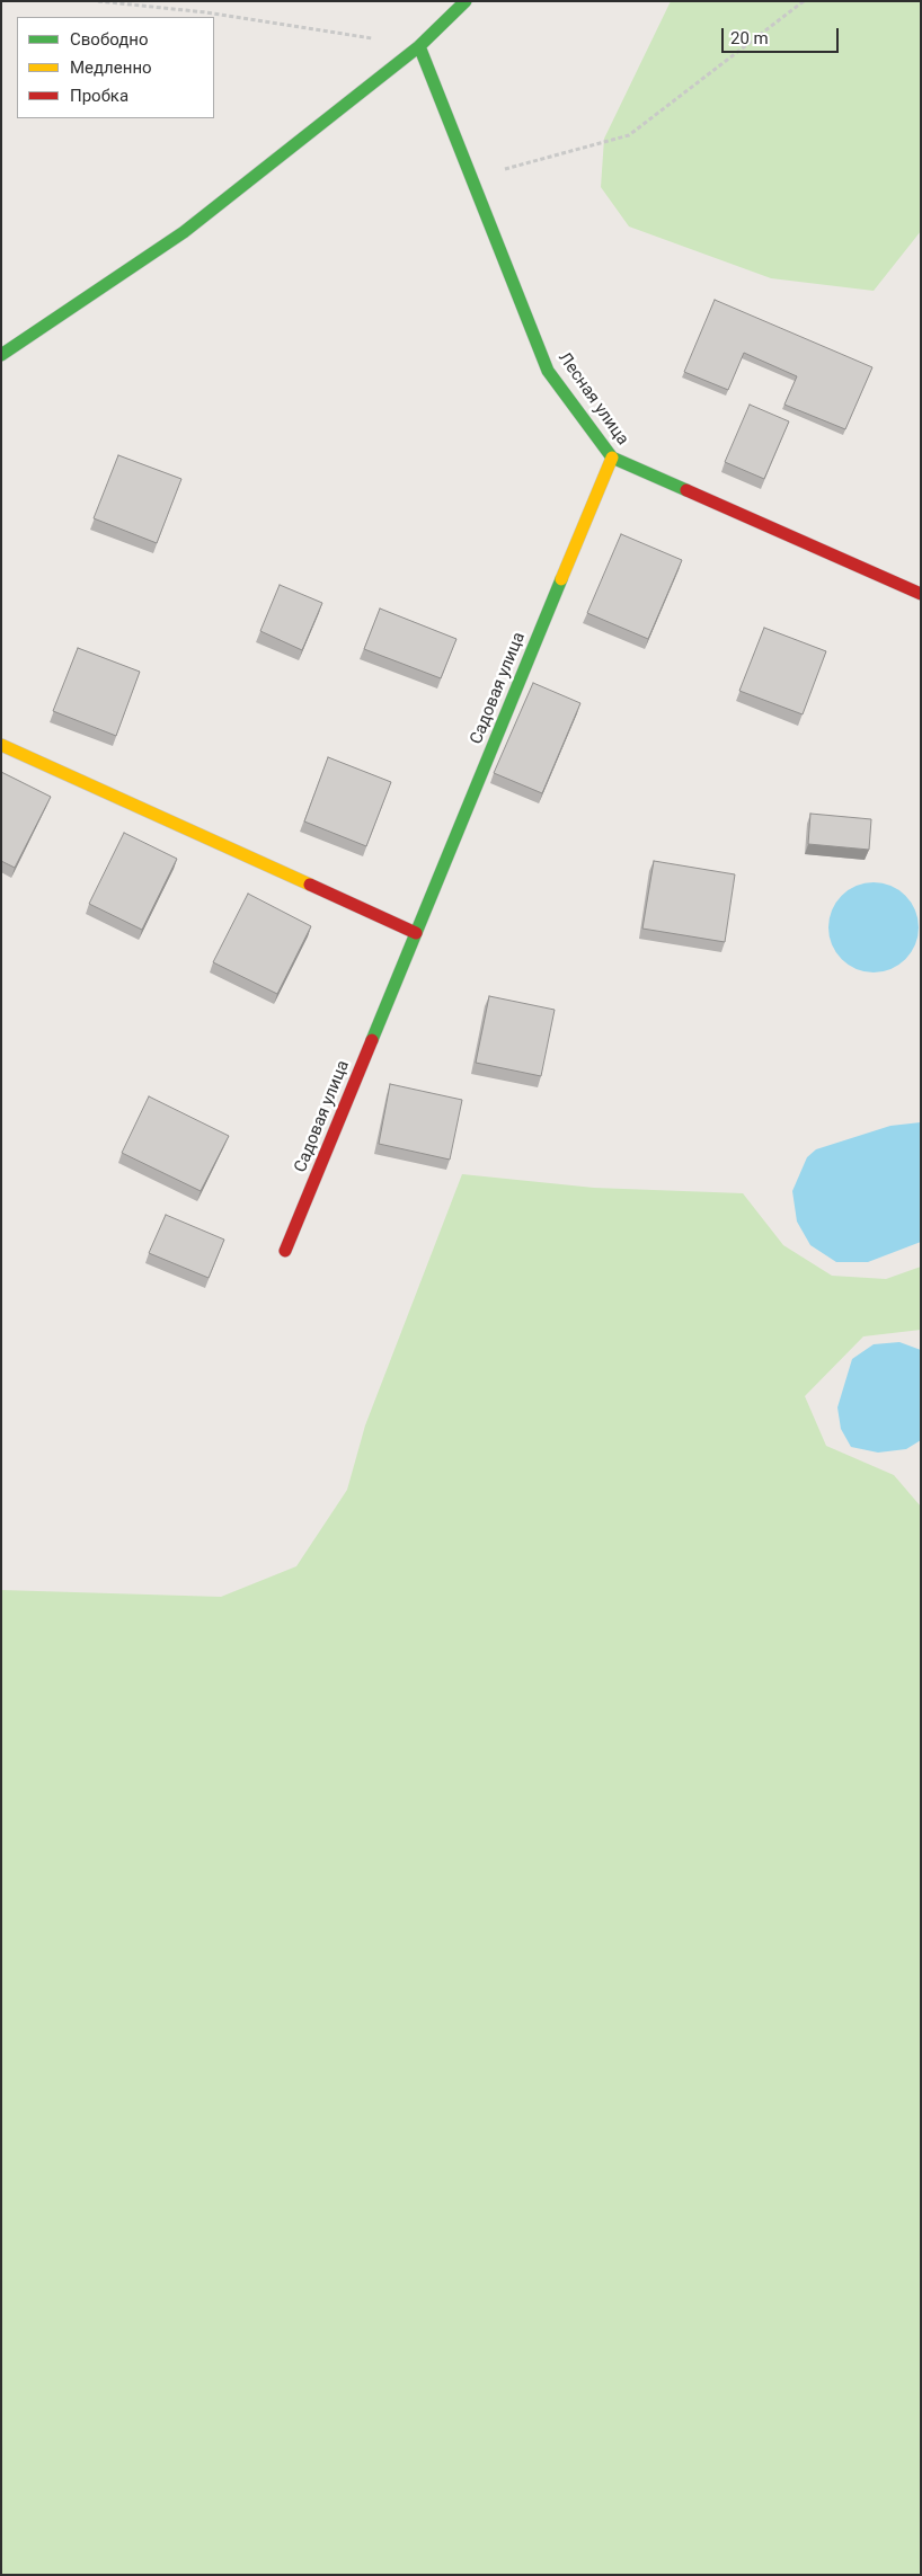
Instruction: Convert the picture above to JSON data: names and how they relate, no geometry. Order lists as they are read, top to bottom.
{
  "streets": {
    "street": ["Лесная улица", "Садовая улица"]
  },
  "crossings": [
    ["Лесная улица", "Садовая улица"]
  ],
  "legend": ["Свободно", "Медленно", "Пробка"],
  "scale_bar": "20 m"
}
